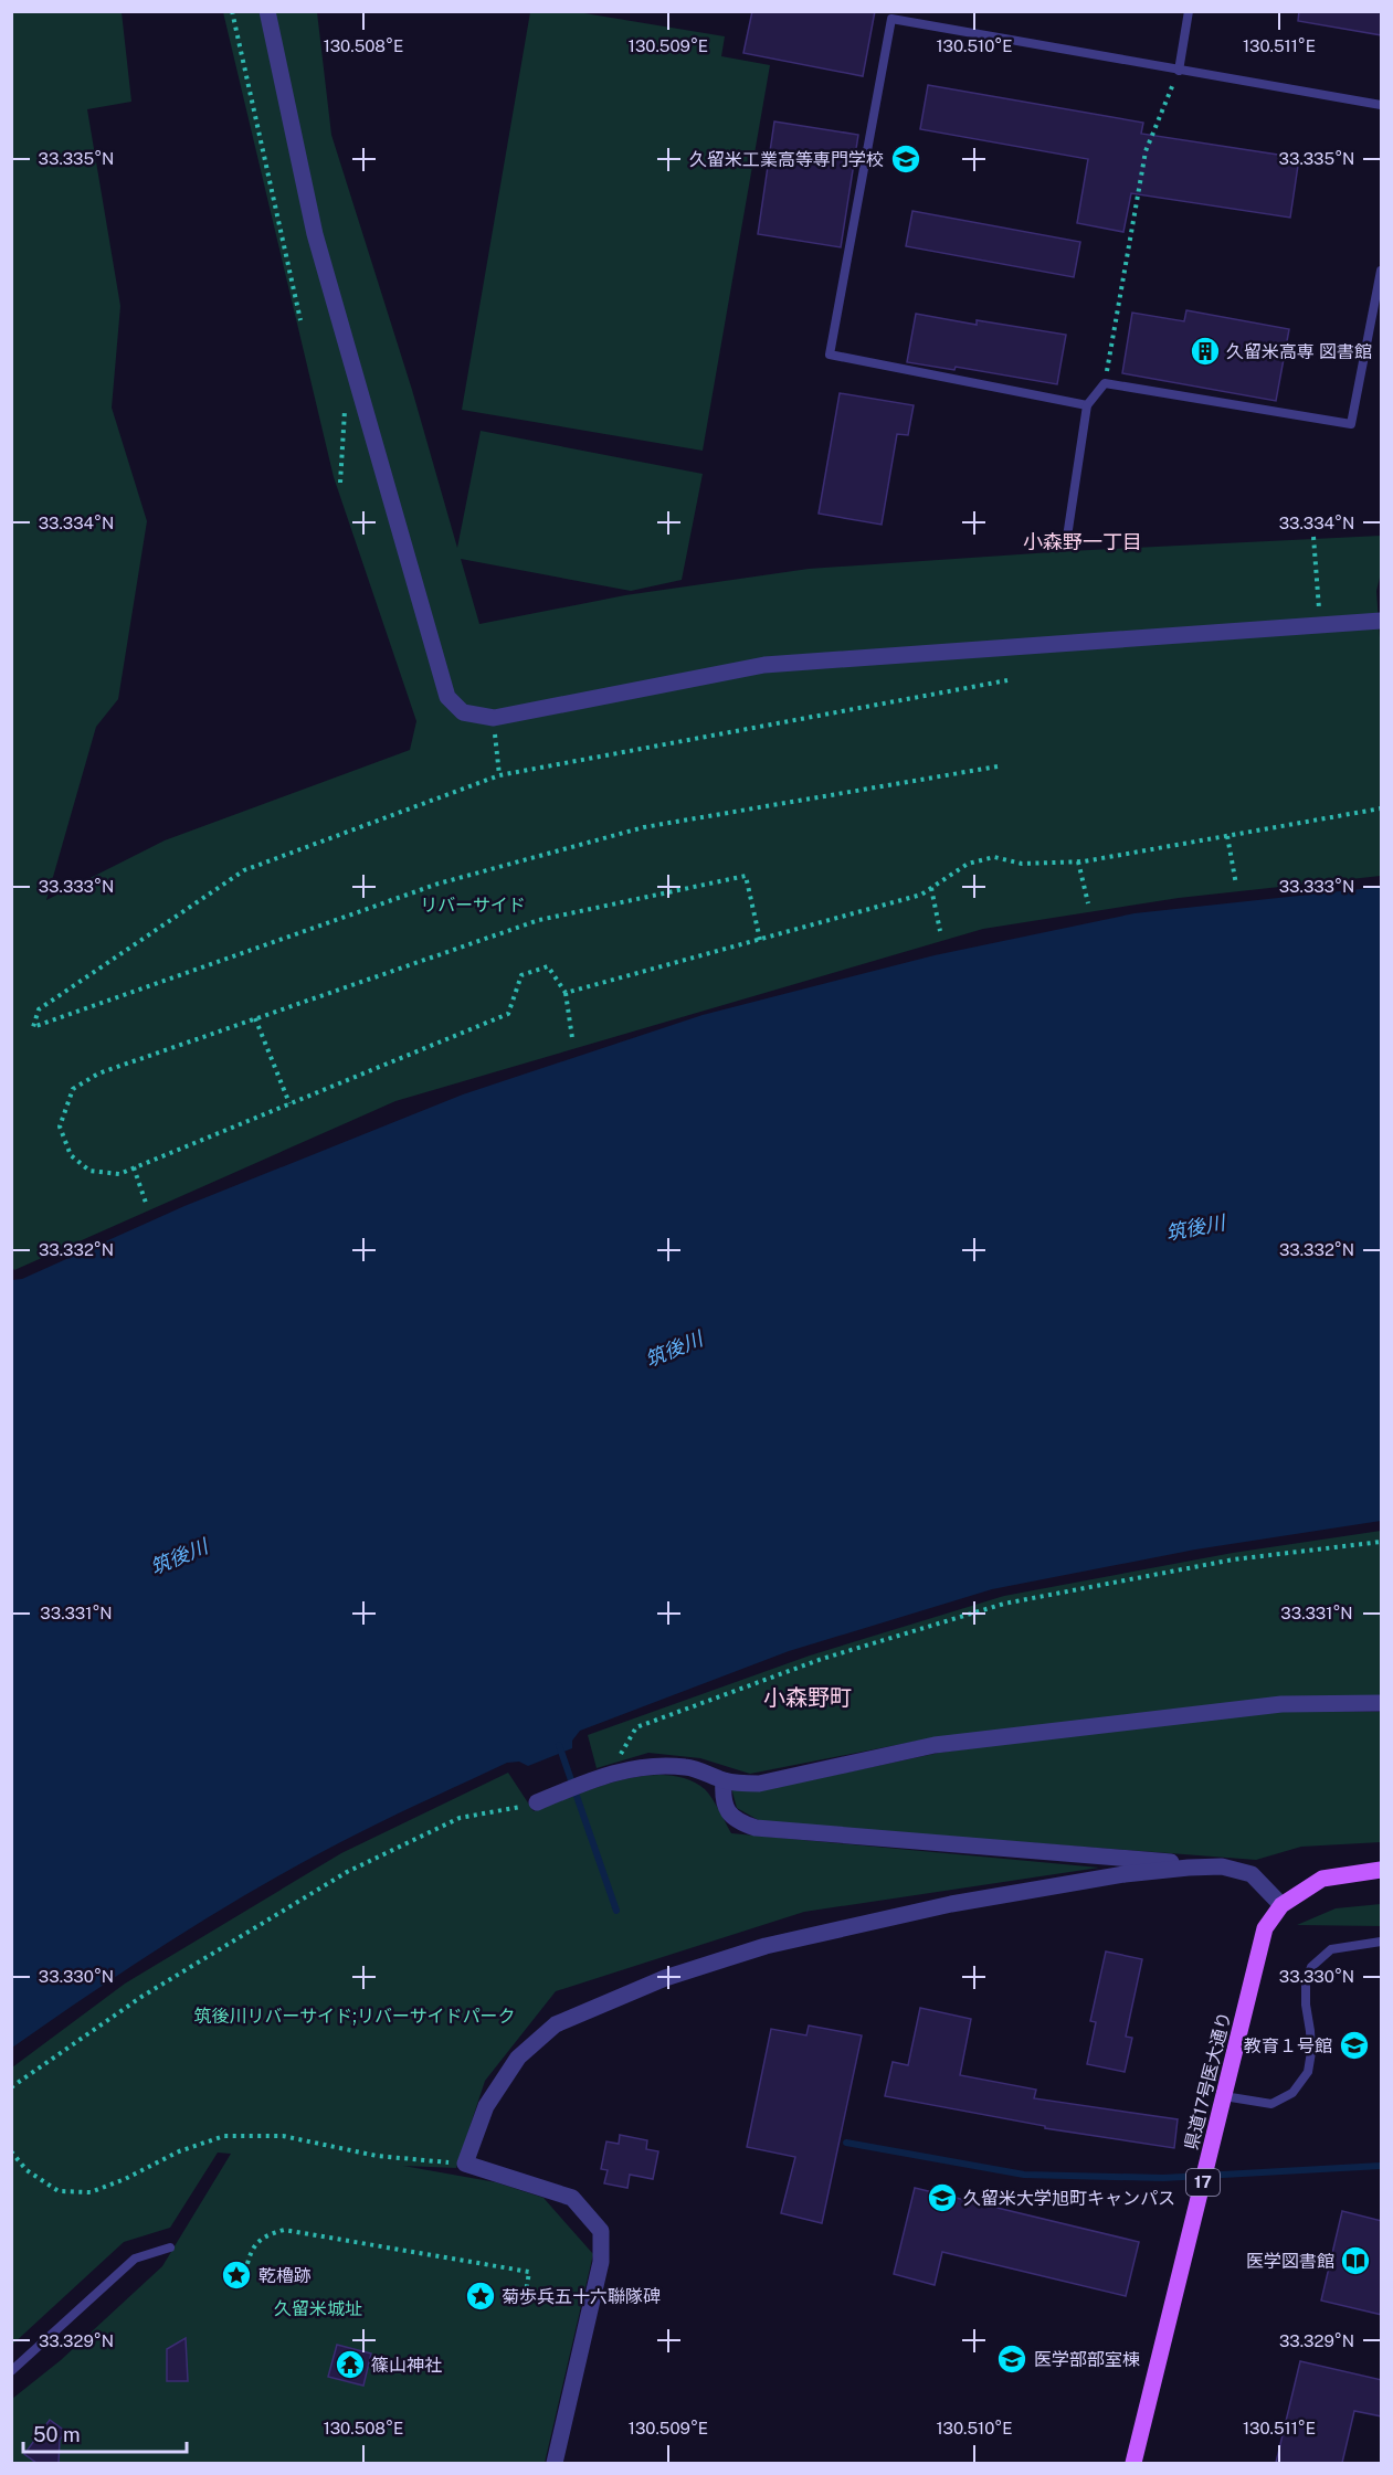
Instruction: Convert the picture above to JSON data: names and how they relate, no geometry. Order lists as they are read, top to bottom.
{
  "streets": {
    "main road": ["県道17号医大通り", "17"]
  },
  "crossings": [
    ["県道17号医大通り", "17"]
  ],
  "districts": ["小森野一丁目", "小森野町"],
  "water": ["筑後川"],
  "parks": ["リバーサイド", "筑後川リバーサイド;リバーサイドパーク", "久留米城址"],
  "places": {
    "school or university": [
      "久留米工業高等専門学校",
      "教育１号館",
      "久留米大学旭町キャンパス",
      "医学部部室棟"
    ],
    "building": ["久留米高専 図書館"],
    "library": ["医学図書館"],
    "place": ["乾櫓跡", "菊歩兵五十六聯隊碑"],
    "temple": ["篠山神社"]
  },
  "scale_bar": "50 m",
  "coordinates": [
    "130.508°E",
    "130.509°E",
    "130.510°E",
    "130.511°E",
    "33.335°N",
    "33.334°N",
    "33.333°N",
    "33.332°N",
    "33.331°N",
    "33.330°N",
    "33.329°N"
  ]
}
